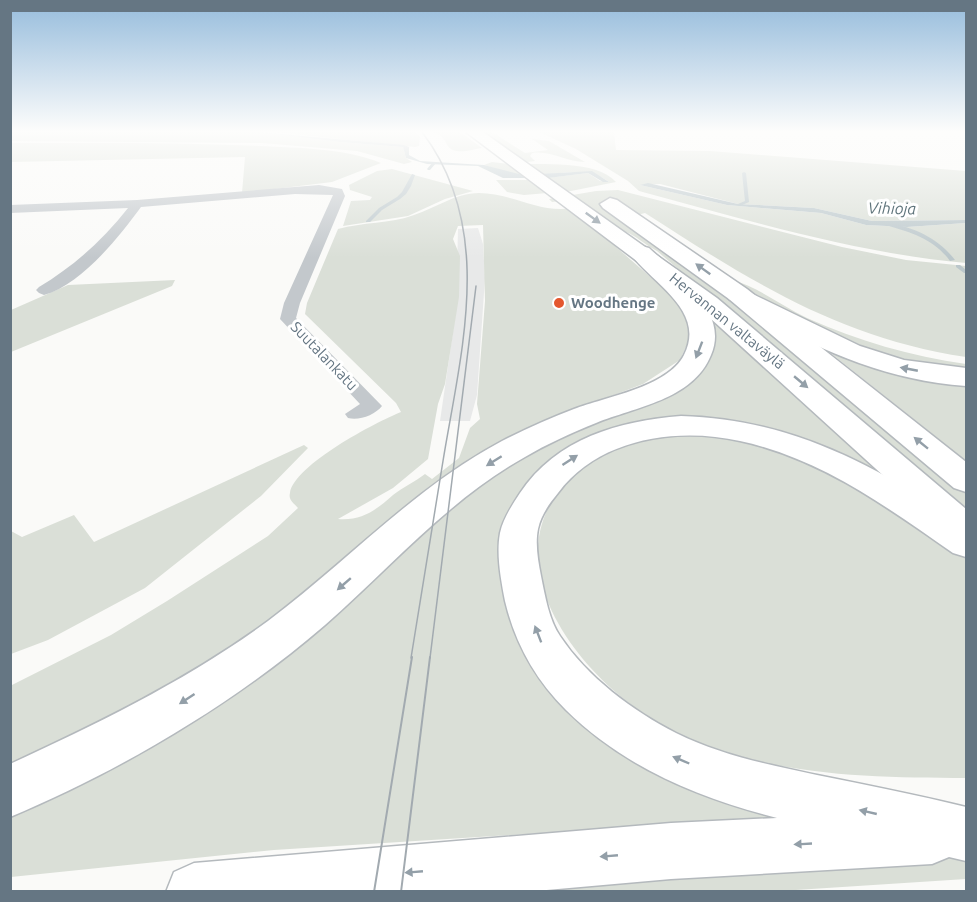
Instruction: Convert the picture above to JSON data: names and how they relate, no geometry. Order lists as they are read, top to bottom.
{
  "streets": {
    "highway": ["Hervannan valtaväylä"],
    "street": ["Suutalankatu"]
  },
  "water": ["Vihioja"],
  "places": ["Woodhenge"]
}
